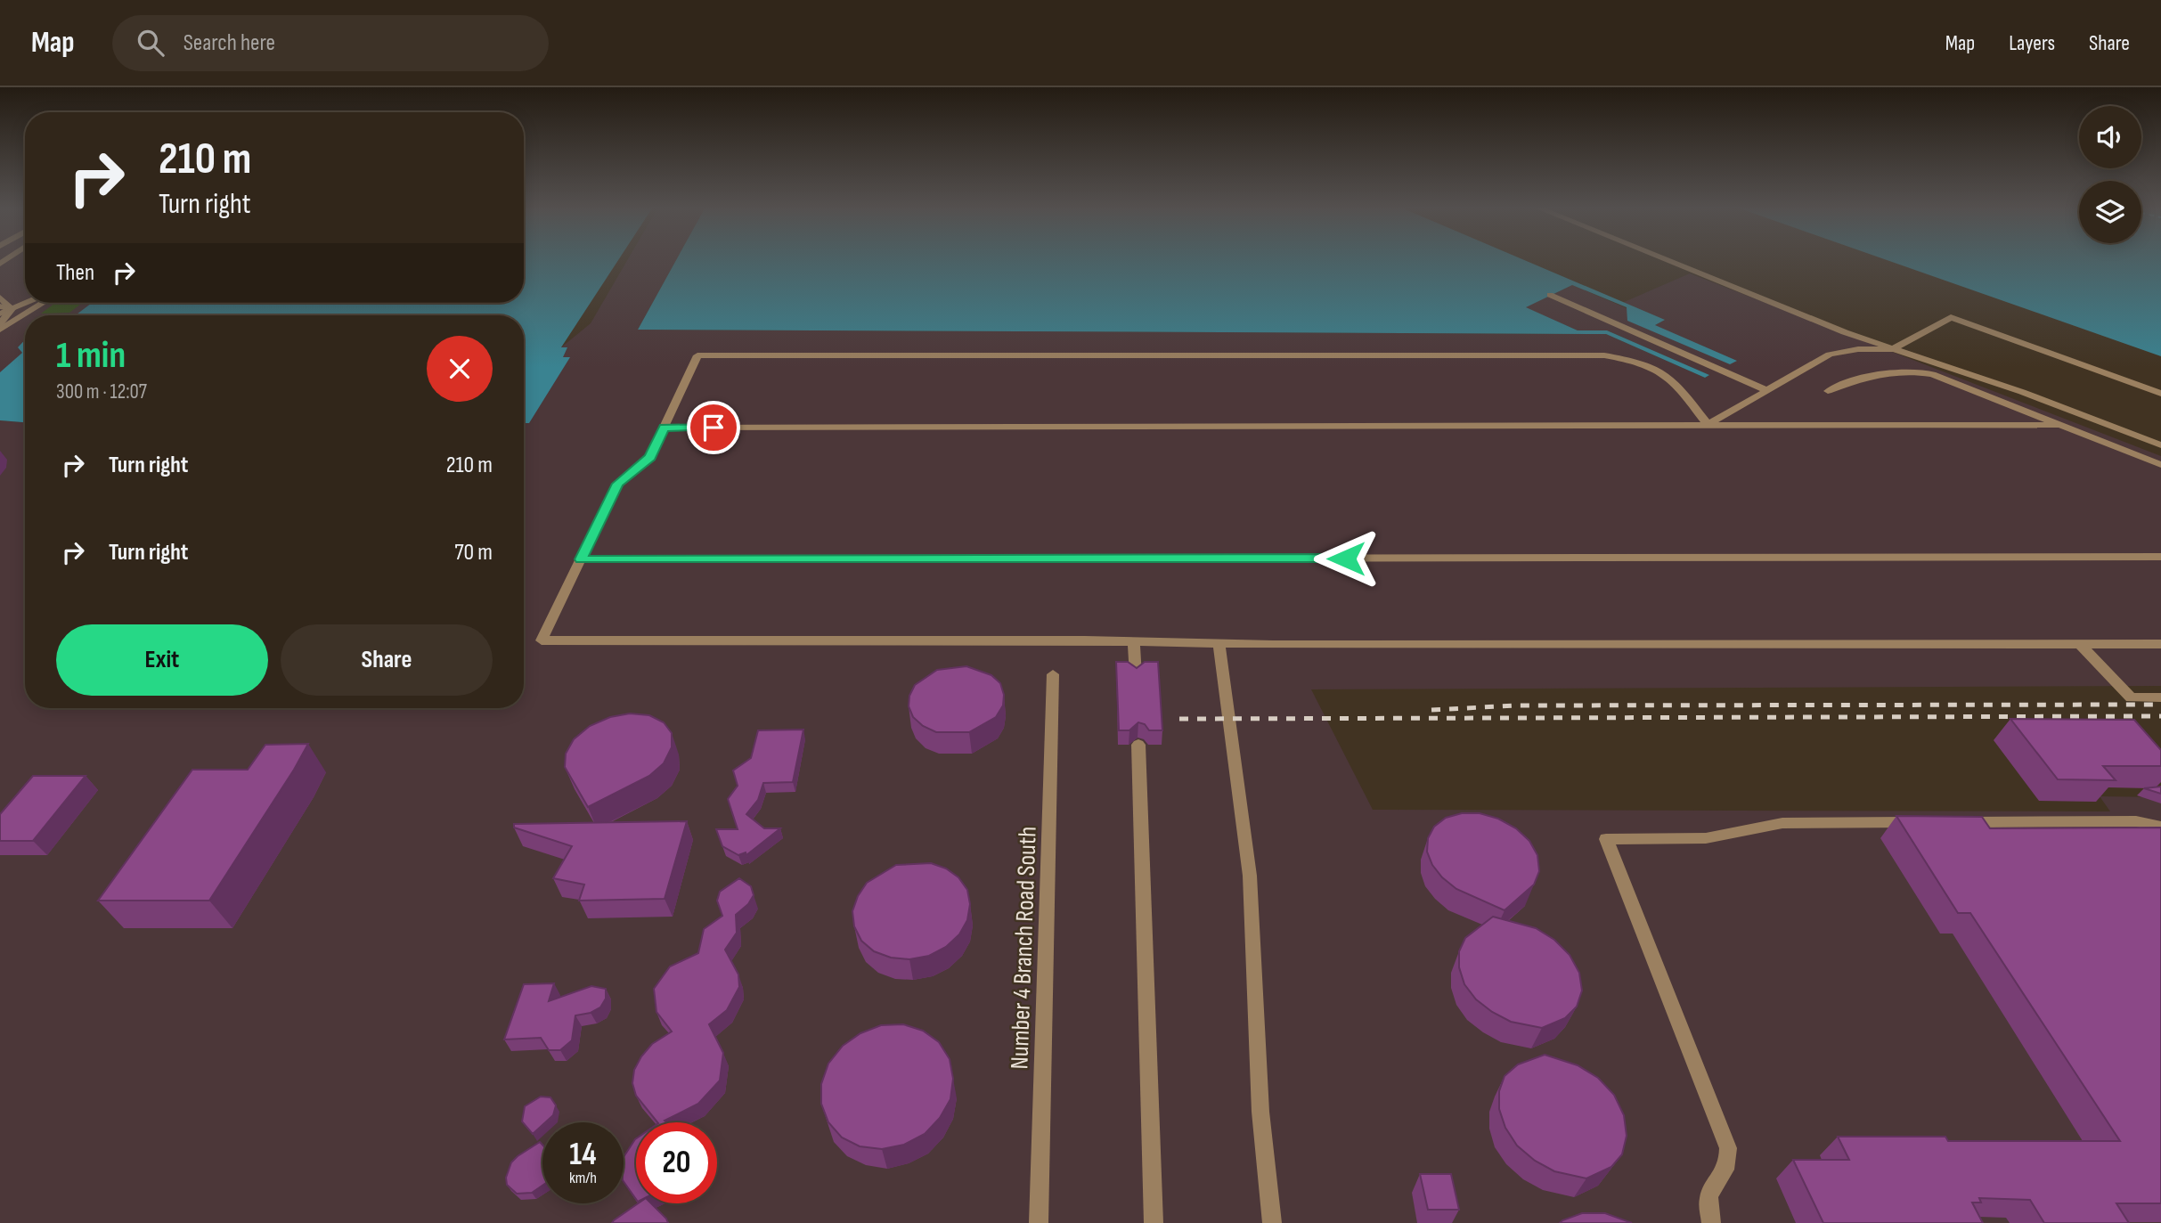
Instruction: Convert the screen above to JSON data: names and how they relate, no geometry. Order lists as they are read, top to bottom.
{
  "streets": {
    "street": ["Number 4 Branch Road South"]
  },
  "page": {
    "header": "Map",
    "search": "Search here",
    "nav": ["Map", "Layers", "Share"],
    "turn": ["210 m", "Turn right"],
    "then": "Then",
    "heading": ["1 min", "300 m · 12:07"],
    "list": [
      {
        "name": "Turn right",
        "value": "210 m"
      },
      {
        "name": "Turn right",
        "value": "70 m"
      }
    ],
    "buttons": ["Exit", "Share"],
    "speed": "14 km/h",
    "limit": "20"
  }
}
